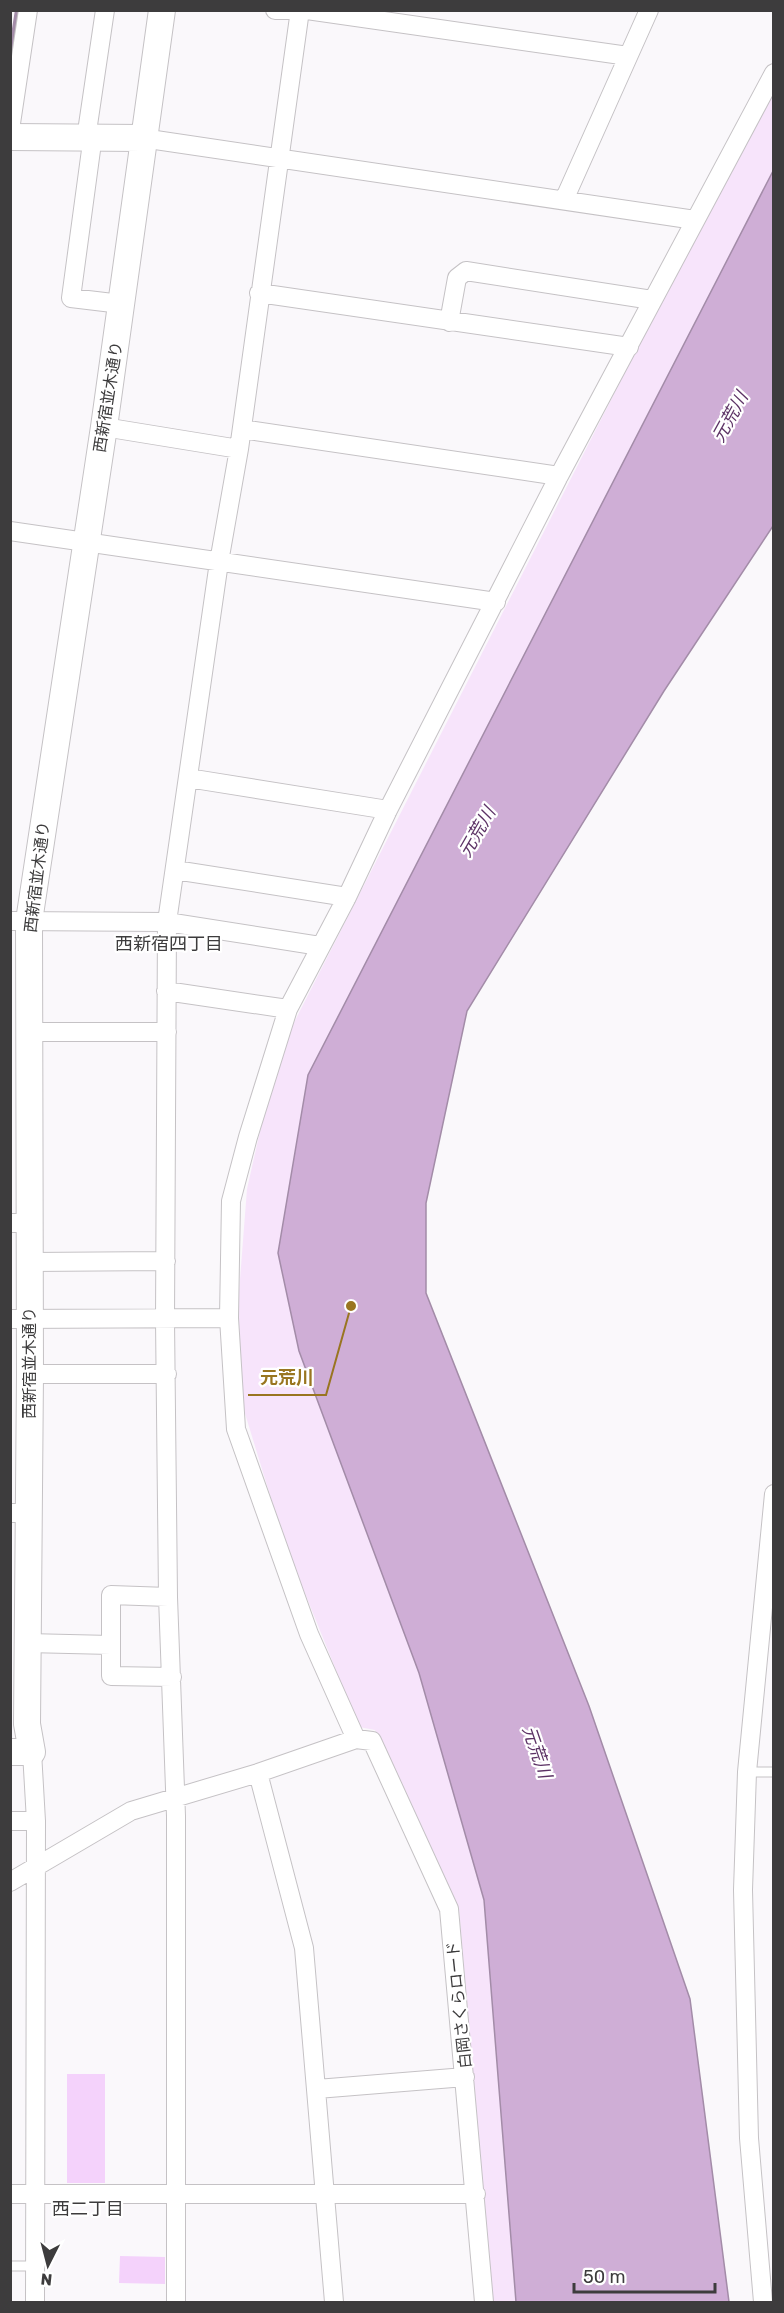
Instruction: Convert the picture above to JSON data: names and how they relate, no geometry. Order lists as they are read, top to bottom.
{
  "streets": {
    "street": ["西新宿並木通り", "白岡さくらロード"]
  },
  "districts": ["西新宿四丁目", "西二丁目"],
  "water": ["元荒川"],
  "places": ["元荒川"],
  "scale_bar": "50 m",
  "north": "bottom"
}
